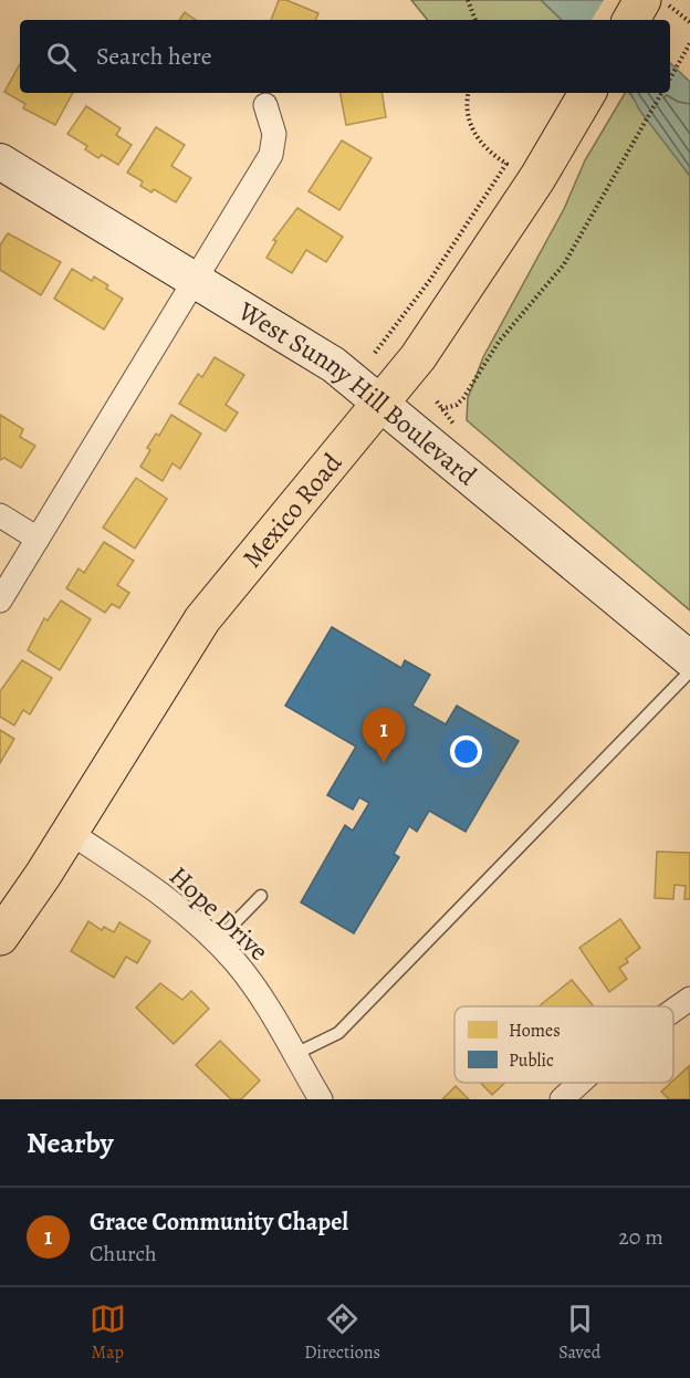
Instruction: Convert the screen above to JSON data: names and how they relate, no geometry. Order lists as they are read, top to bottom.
{
  "streets": {
    "main road": ["Mexico Road"],
    "street": ["West Sunny Hill Boulevard", "Hope Drive"]
  },
  "crossings": [
    ["West Sunny Hill Boulevard", "Mexico Road"],
    ["Mexico Road", "Hope Drive"]
  ],
  "legend": ["Homes", "Public"],
  "page": {
    "search": "Search here",
    "pins": "1",
    "heading": "Nearby",
    "list": [
      {
        "mark": "1",
        "name": "Grace Community Chapel",
        "note": "Church",
        "value": "20 m"
      }
    ],
    "nav": ["Map", "Directions", "Saved"]
  }
}
